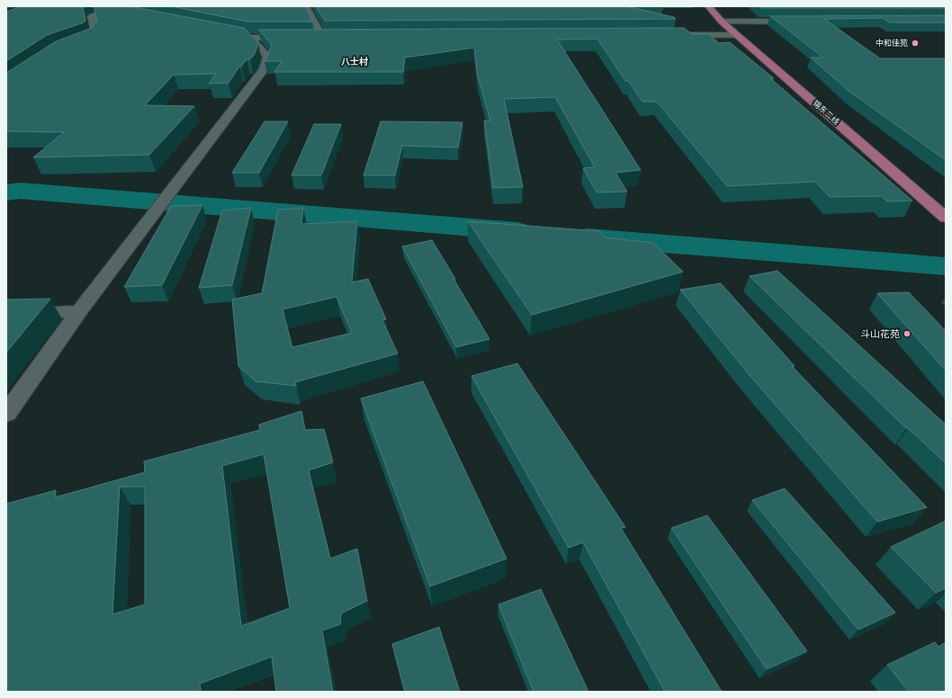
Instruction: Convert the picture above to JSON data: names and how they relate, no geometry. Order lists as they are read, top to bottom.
{
  "streets": {
    "main road": ["锡东二线"]
  },
  "districts": ["八士村"],
  "places": ["中和佳苑", "斗山花苑"]
}
